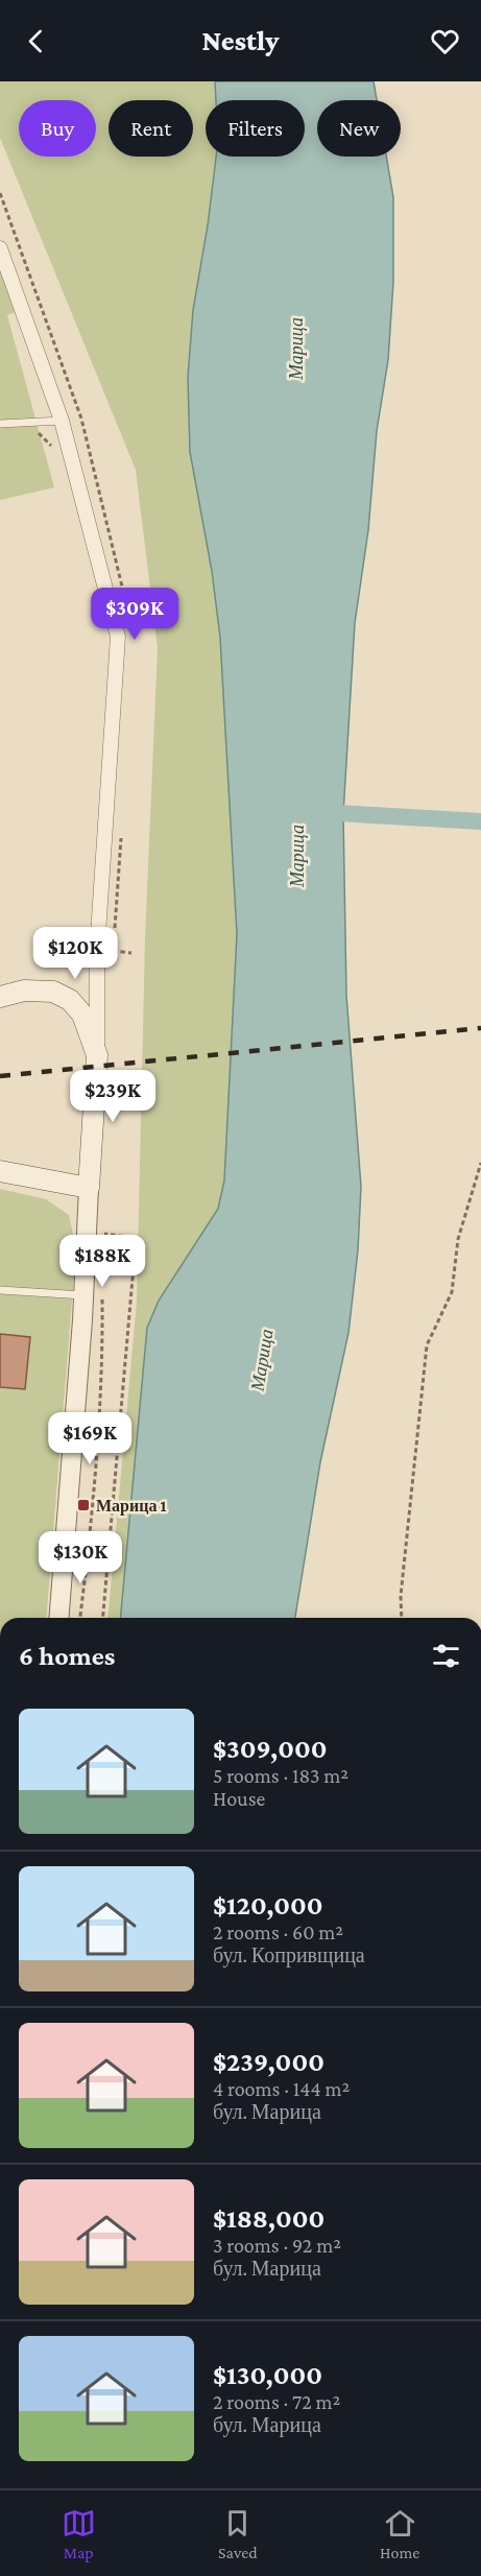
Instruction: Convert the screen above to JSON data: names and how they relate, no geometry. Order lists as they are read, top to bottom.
{
  "water": ["Марица"],
  "places": {
    "transit": ["Марица 1"]
  },
  "page": {
    "header": "Nestly",
    "chip": [
      "Buy",
      "Rent",
      "Filters",
      "New"
    ],
    "price": [
      "$309K",
      "$120K",
      "$239K",
      "$188K",
      "$169K",
      "$130K"
    ],
    "heading": "6 homes",
    "list": [
      {
        "name": "$309,000",
        "note": "5 rooms · 183 m² · House"
      },
      {
        "name": "$120,000",
        "note": "2 rooms · 60 m² · бул. Копривщица"
      },
      {
        "name": "$239,000",
        "note": "4 rooms · 144 m² · бул. Марица"
      },
      {
        "name": "$188,000",
        "note": "3 rooms · 92 m² · бул. Марица"
      },
      {
        "name": "$130,000",
        "note": "2 rooms · 72 m² · бул. Марица"
      }
    ],
    "tabs": ["Map", "Saved", "Home"]
  }
}
